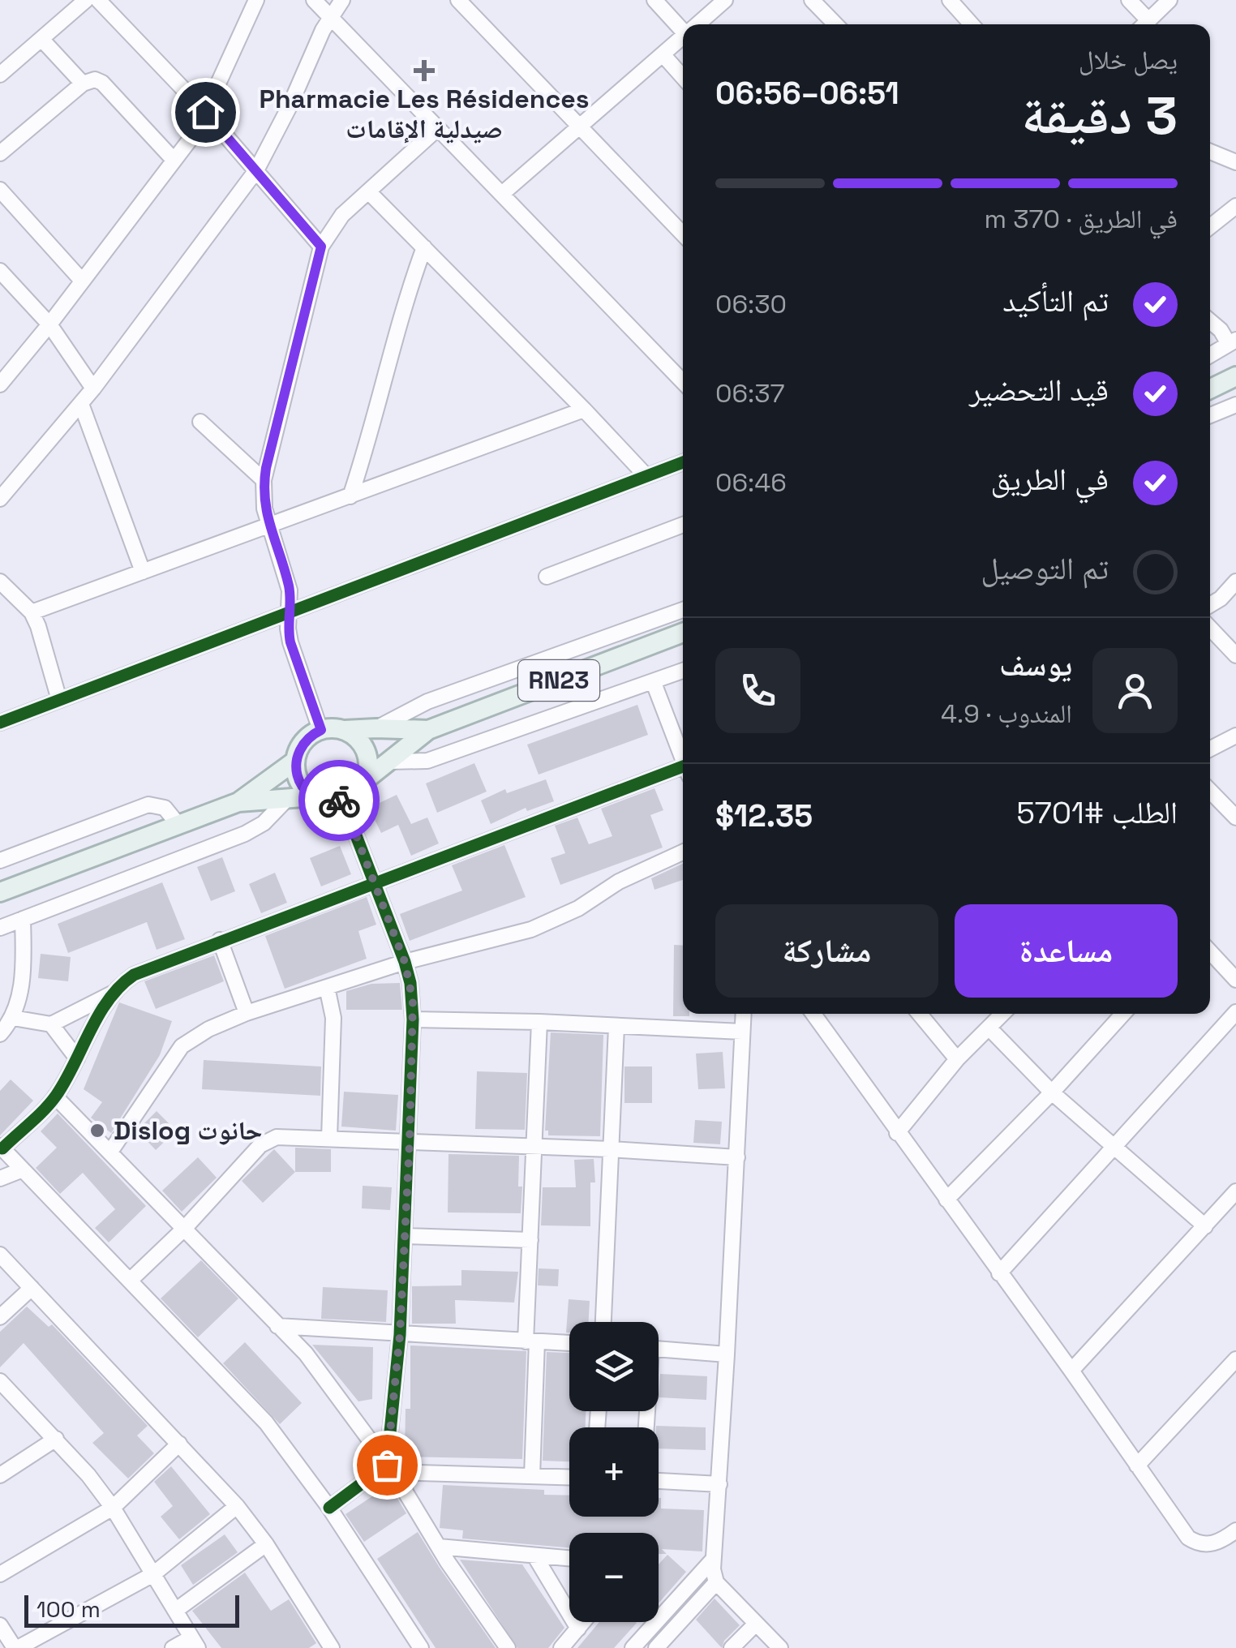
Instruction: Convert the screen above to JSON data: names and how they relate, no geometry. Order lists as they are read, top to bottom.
{
  "streets": {
    "main road": ["RN23"]
  },
  "places": {
    "health": ["Pharmacie Les Résidences صيدلية الإقامات"],
    "other": ["Dislog حانوت"]
  },
  "scale_bar": "100 m",
  "page": {
    "heading": ["3 دقيقة", "يصل خلال", "06:51–06:56"],
    "panel": [
      "يوسف",
      "المندوب · 4.9",
      "الطلب #5701",
      "$12.35"
    ],
    "bar": "في الطريق · 370 m",
    "list": [
      ["تم التأكيد", "06:30"],
      ["قيد التحضير", "06:37"],
      ["في الطريق", "06:46"],
      "تم التوصيل"
    ],
    "buttons": ["مساعدة", "مشاركة"],
    "map_buttons": ["+", "−"],
    "scale": "100 m"
  }
}
